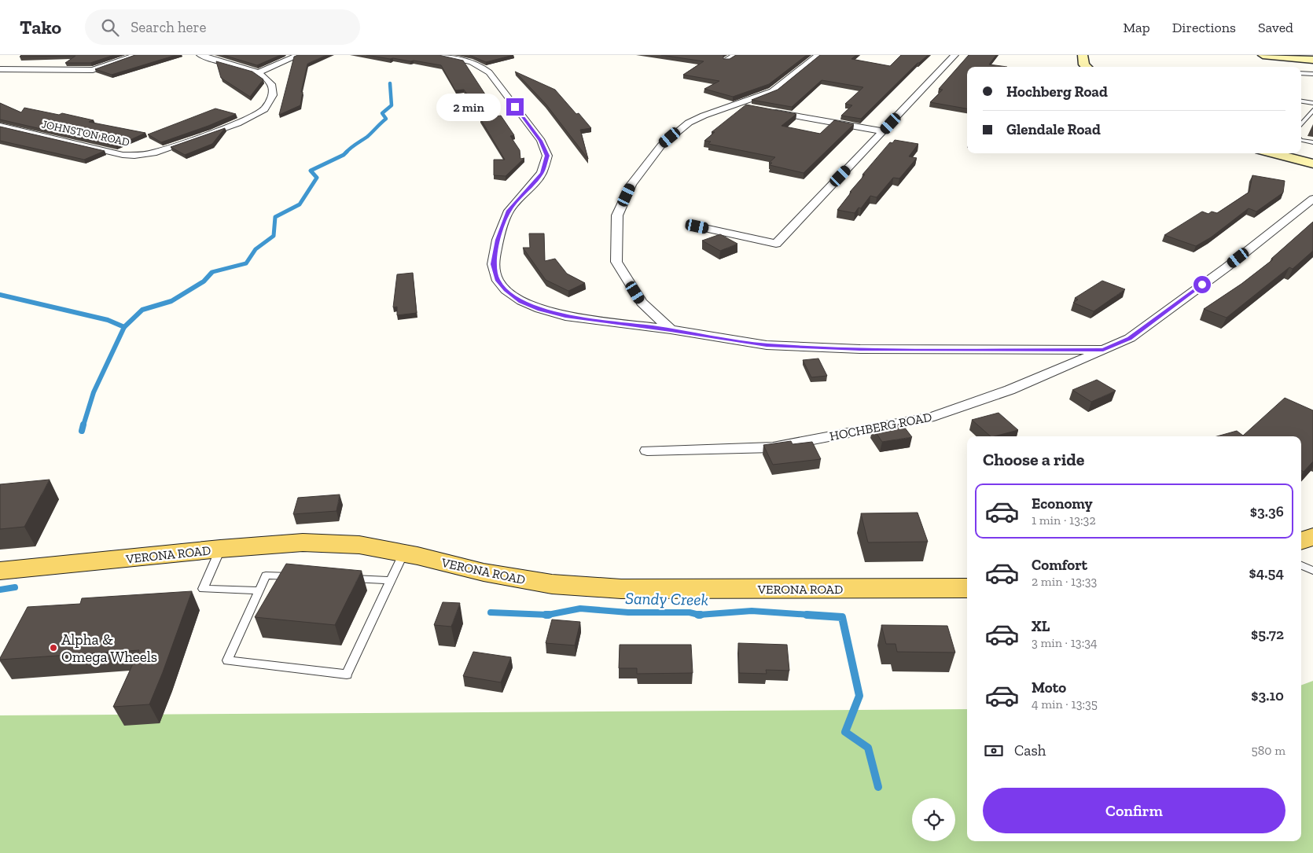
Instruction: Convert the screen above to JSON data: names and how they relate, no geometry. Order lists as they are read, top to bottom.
{
  "streets": {
    "main road": ["VERONA ROAD"],
    "street": ["JOHNSTON ROAD", "HOCHBERG ROAD"]
  },
  "water": ["Sandy Creek"],
  "places": ["Alpha & Omega Wheels"],
  "page": {
    "header": "Tako",
    "search": "Search here",
    "nav": ["Map", "Directions", "Saved"],
    "banner": ["Hochberg Road", "Glendale Road"],
    "bubble": "2 min",
    "heading": "Choose a ride",
    "list": [
      {
        "name": "Economy",
        "note": "1 min · 13:32",
        "value": "$3.36"
      },
      {
        "name": "Comfort",
        "note": "2 min · 13:33",
        "value": "$4.54"
      },
      {
        "name": "XL",
        "note": "3 min · 13:34",
        "value": "$5.72"
      },
      {
        "name": "Moto",
        "note": "4 min · 13:35",
        "value": "$3.10"
      }
    ],
    "pay": ["Cash", "580 m"],
    "buttons": "Confirm"
  }
}
